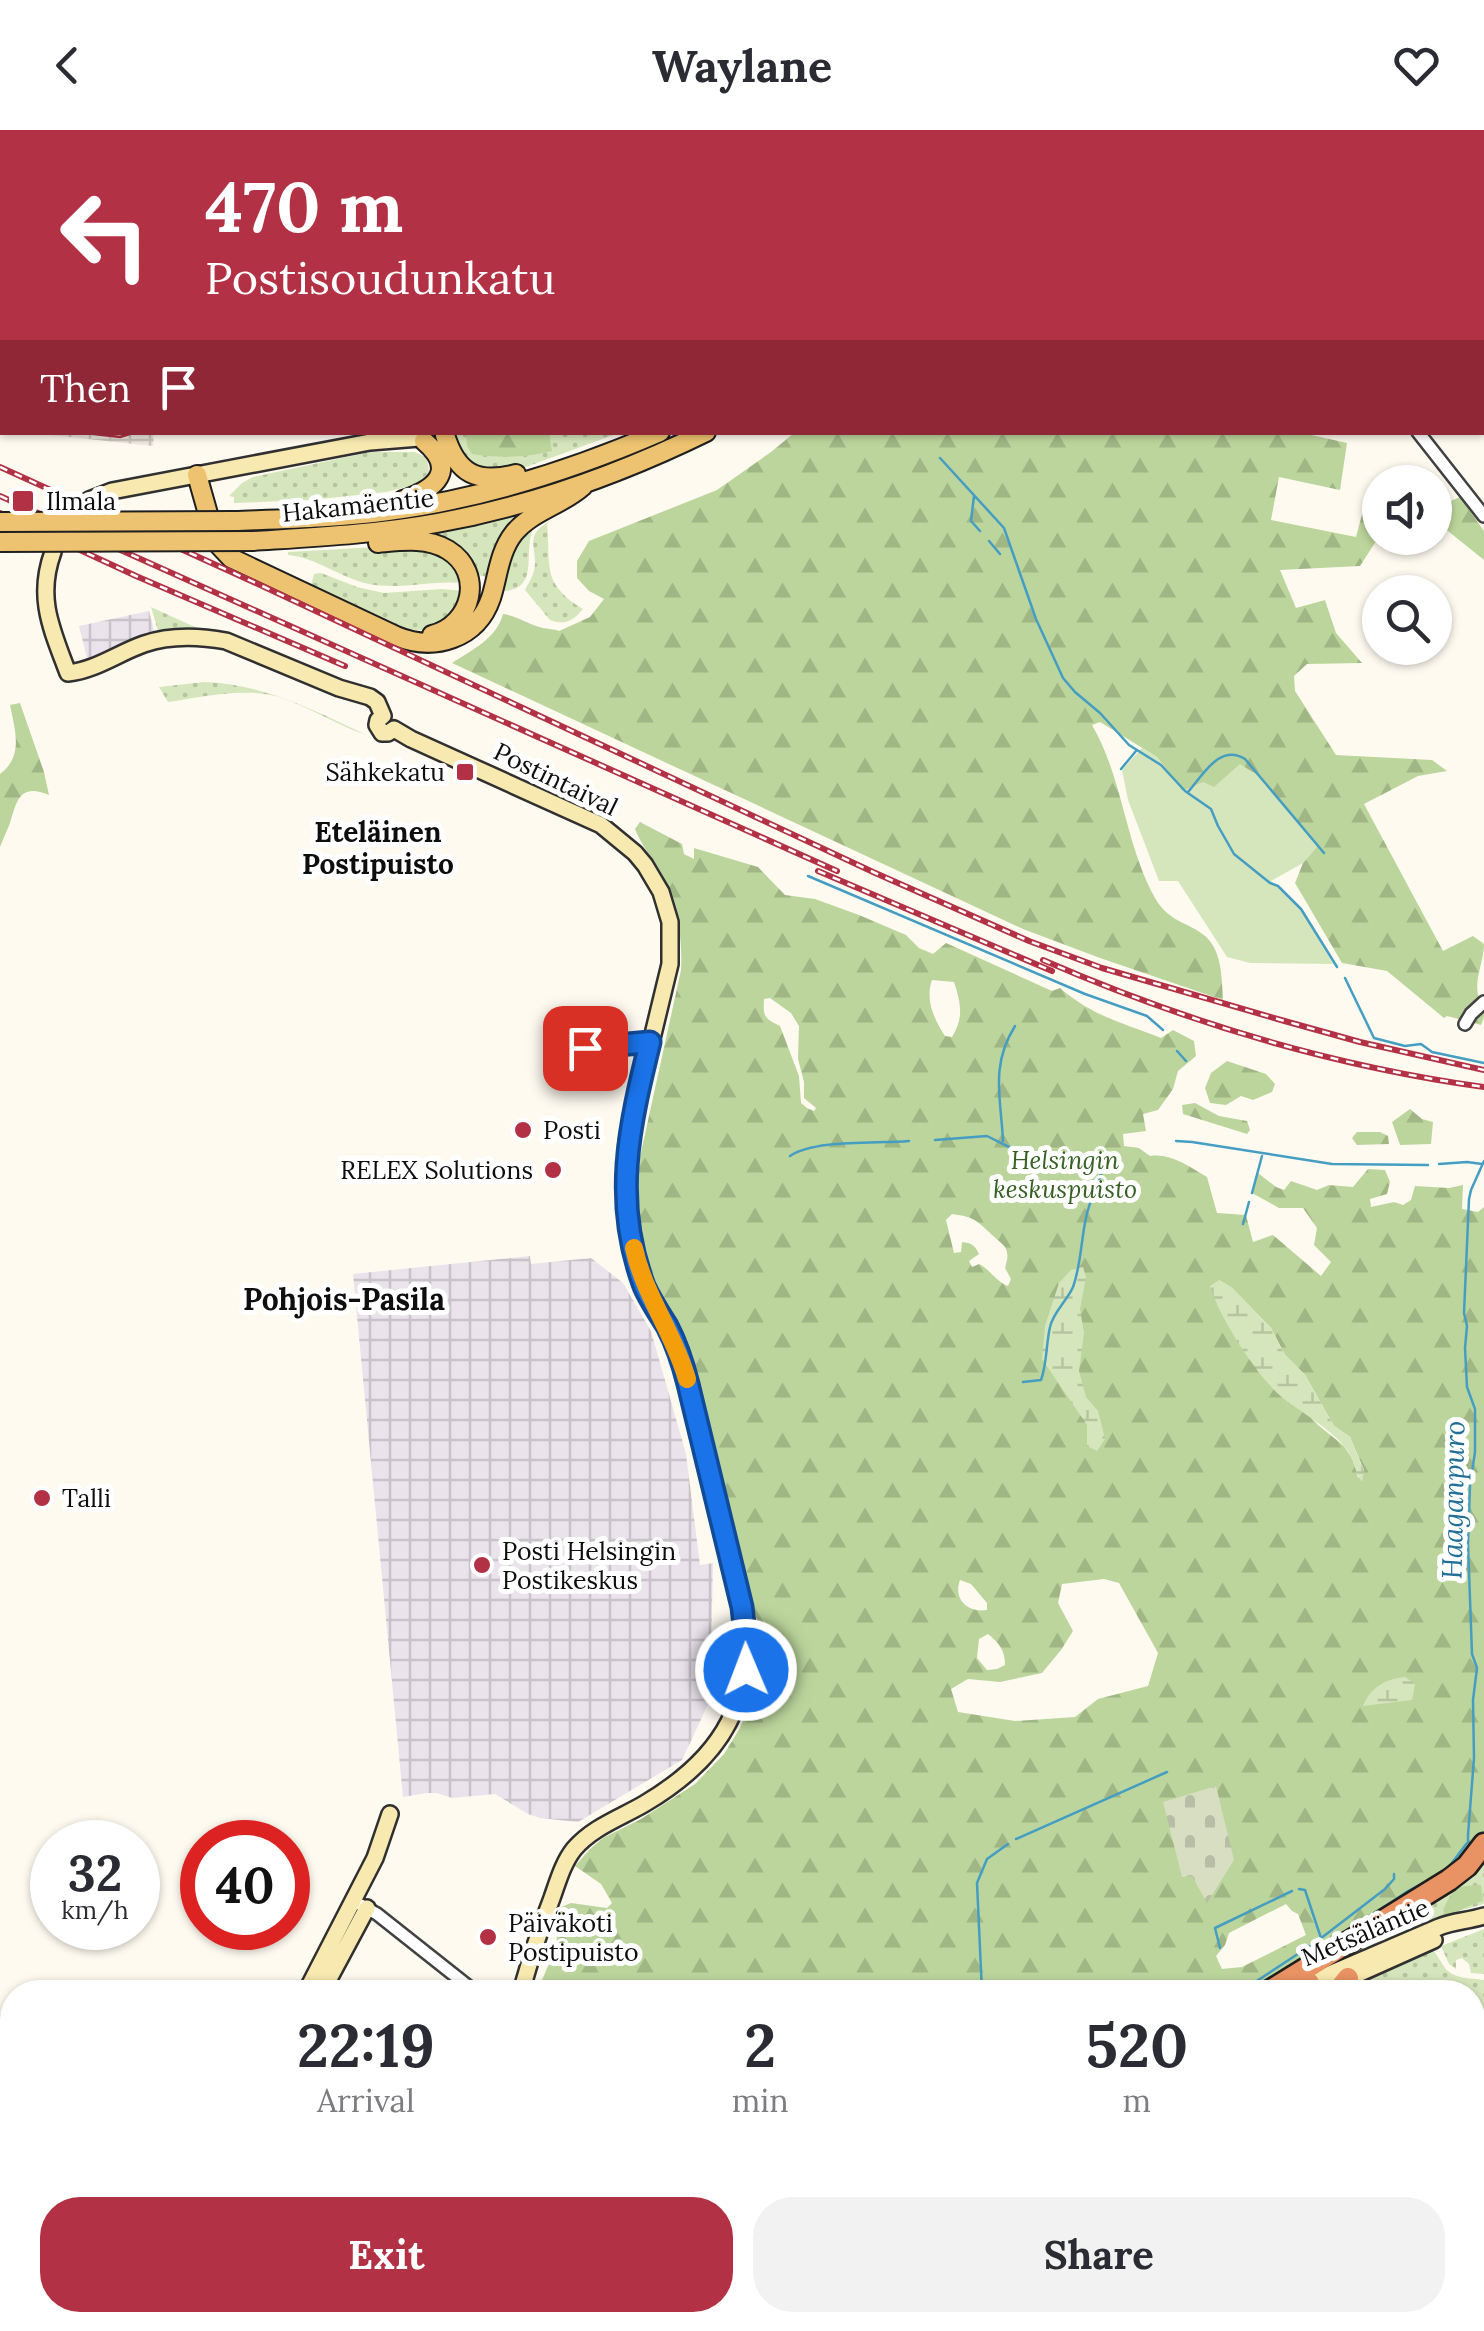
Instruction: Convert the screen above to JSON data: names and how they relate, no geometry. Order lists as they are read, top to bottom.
{
  "streets": {
    "main road": ["Hakamäentie"],
    "street": ["Postintaival", "Metsäläntie"]
  },
  "districts": ["Eteläinen Postipuisto", "Pohjois-Pasila"],
  "water": ["Haaganpuro"],
  "parks": ["Helsingin keskuspuisto"],
  "places": {
    "transit": ["Ilmala", "Sähkekatu"],
    "other": [
      "Posti",
      "RELEX Solutions",
      "Talli",
      "Posti Helsingin Postikeskus",
      "Päiväkoti Postipuisto"
    ]
  },
  "page": {
    "header": "Waylane",
    "turn": ["470 m", "Postisoudunkatu"],
    "then": "Then",
    "speed": "32 km/h",
    "limit": "40",
    "eta": [
      "22:19",
      "Arrival",
      "2",
      "min",
      "520",
      "m"
    ],
    "buttons": ["Exit", "Share"]
  }
}
